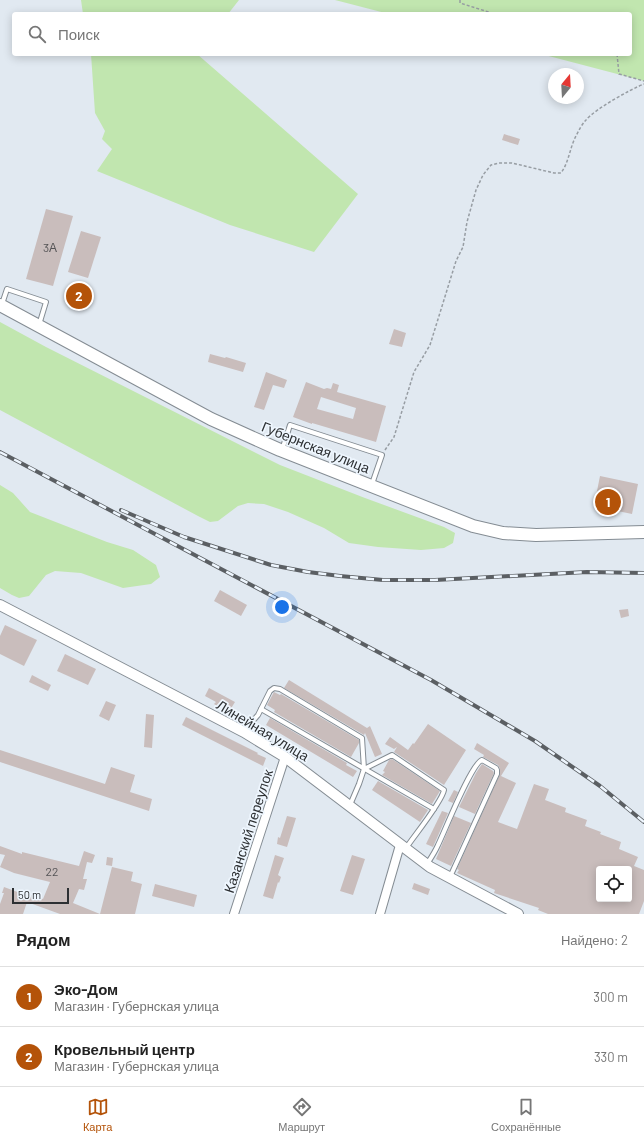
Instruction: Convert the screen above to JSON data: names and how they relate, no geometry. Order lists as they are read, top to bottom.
{
  "streets": {
    "main road": ["Губернская улица"],
    "street": ["Линейная улица", "Казанский переулок"]
  },
  "crossings": [
    ["Линейная улица", "Казанский переулок"]
  ],
  "house_numbers": ["3А", "22"],
  "scale_bar": "50 m",
  "north": "top",
  "page": {
    "search": "Поиск",
    "pins": ["2", "1"],
    "scale": "50 m",
    "heading": ["Рядом", "Найдено: 2"],
    "list": [
      {
        "mark": "1",
        "name": "Эко-Дом",
        "note": "Магазин · Губернская улица",
        "value": "300 m"
      },
      {
        "mark": "2",
        "name": "Кровельный центр",
        "note": "Магазин · Губернская улица",
        "value": "330 m"
      }
    ],
    "nav": ["Карта", "Маршрут", "Сохранённые"]
  }
}
